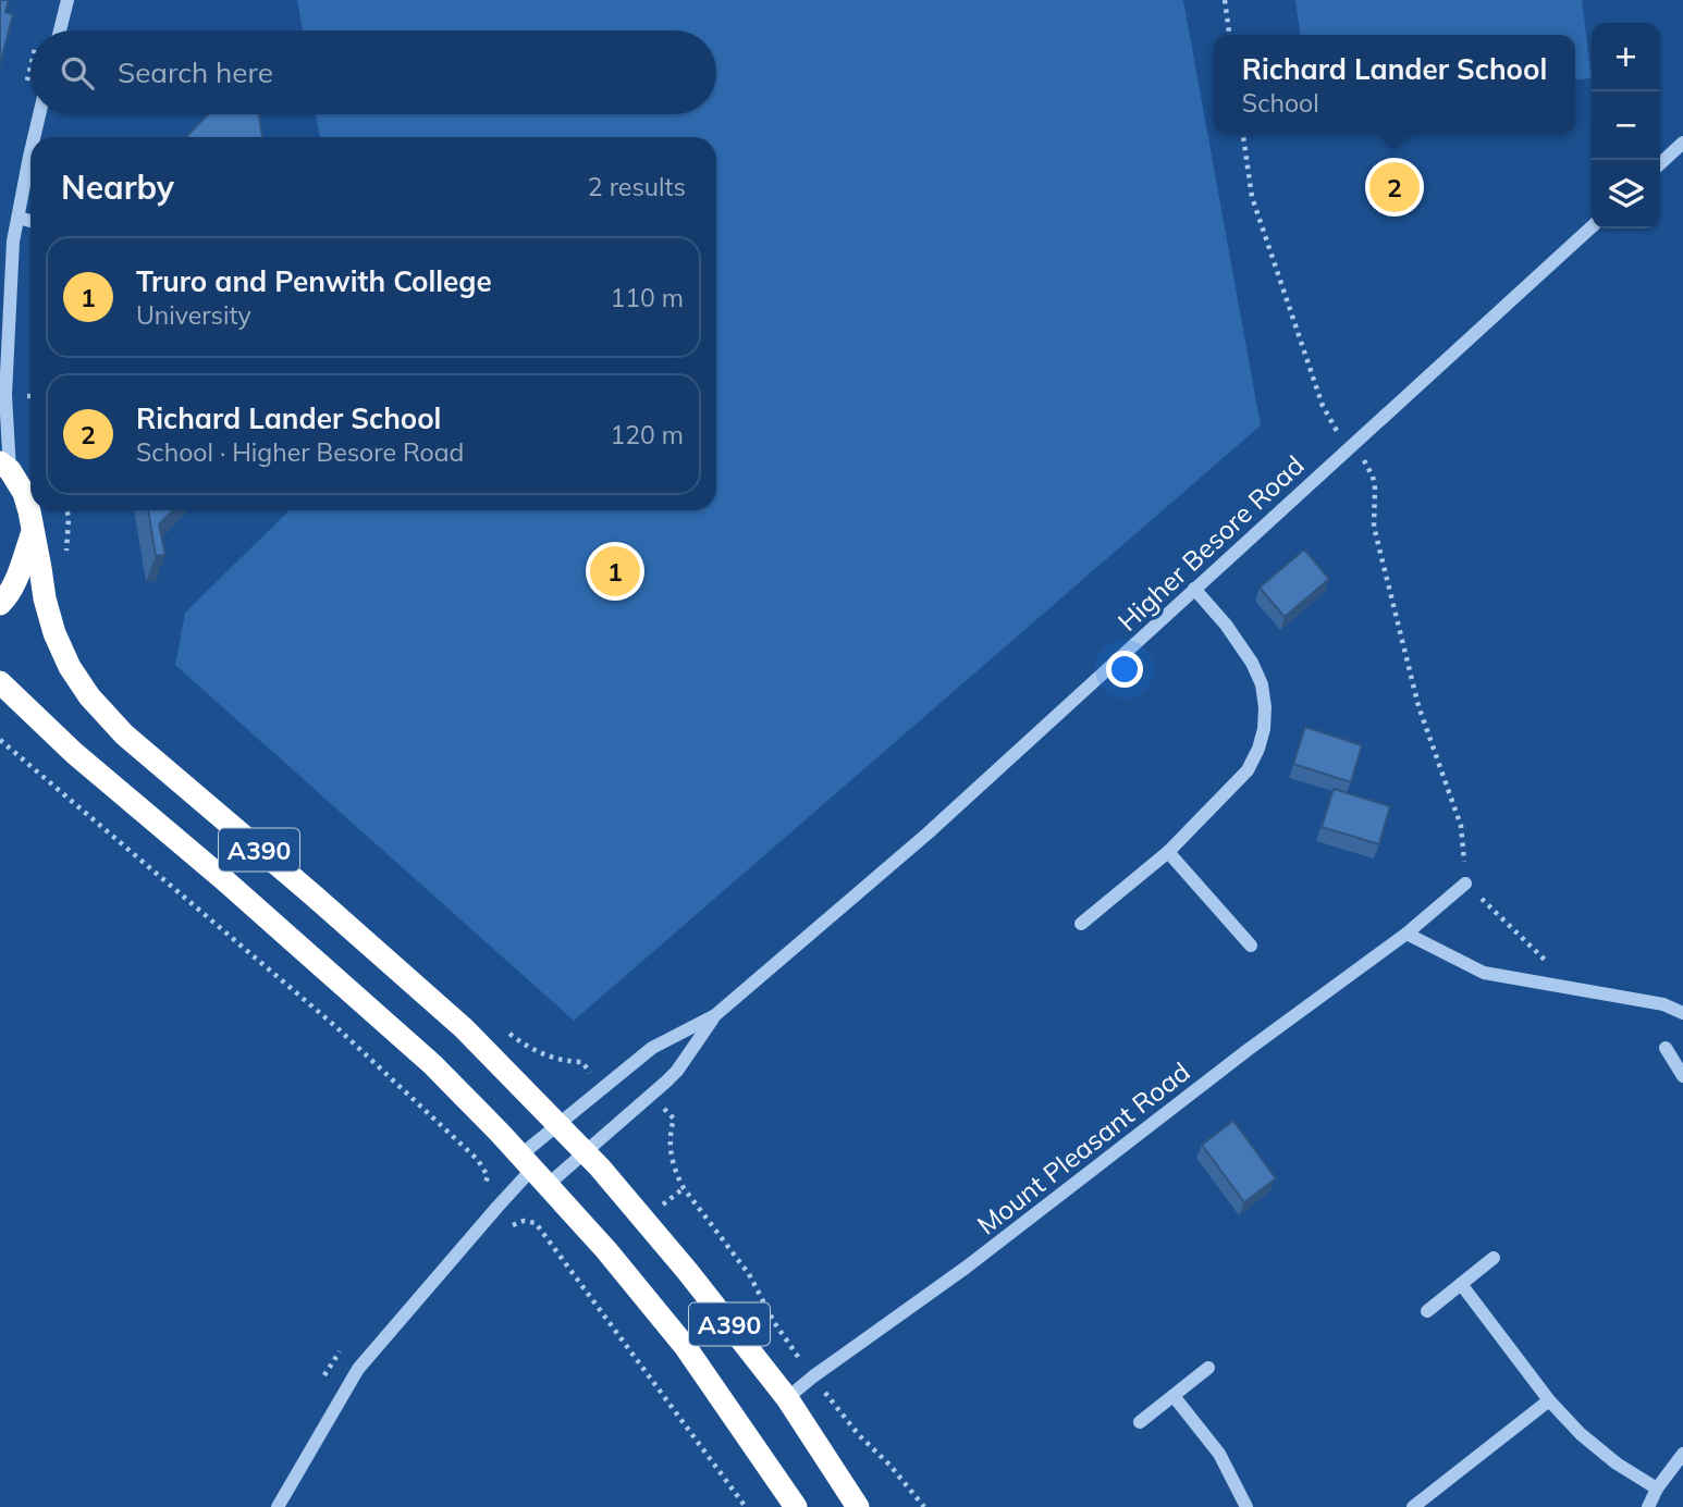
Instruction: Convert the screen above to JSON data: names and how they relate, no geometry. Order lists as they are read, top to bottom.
{
  "streets": {
    "highway": ["A390"],
    "street": ["Higher Besore Road", "Mount Pleasant Road"]
  },
  "crossings": [
    ["Higher Besore Road", "A390"],
    ["A390", "Mount Pleasant Road"]
  ],
  "page": {
    "map_buttons": ["+", "−"],
    "search": "Search here",
    "popup": ["Richard Lander School", "School"],
    "heading": ["Nearby", "2 results"],
    "pins": ["2", "1"],
    "list": [
      {
        "mark": "1",
        "name": "Truro and Penwith College",
        "note": "University",
        "value": "110 m"
      },
      {
        "mark": "2",
        "name": "Richard Lander School",
        "note": "School · Higher Besore Road",
        "value": "120 m"
      }
    ]
  }
}
